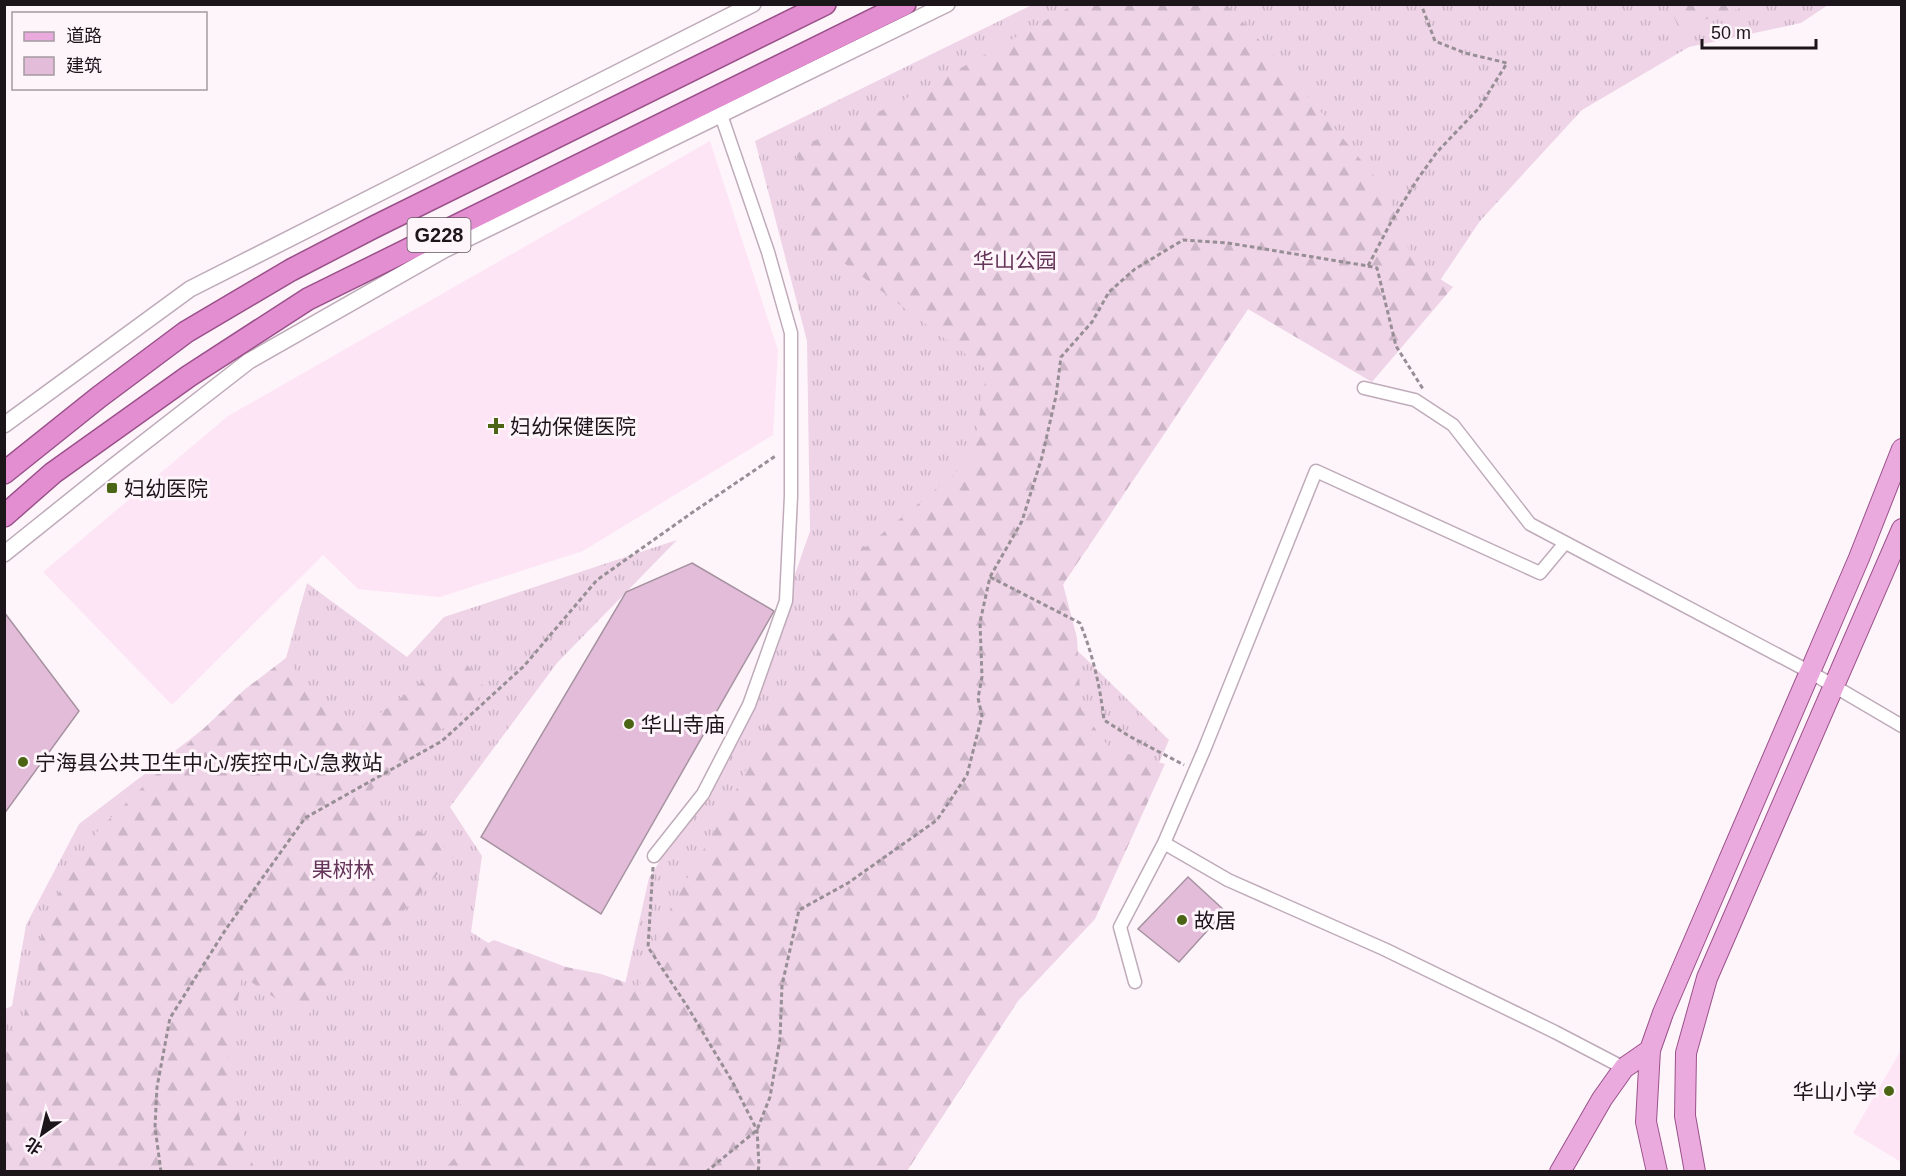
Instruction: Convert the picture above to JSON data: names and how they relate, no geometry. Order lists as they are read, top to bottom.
{
  "streets": {
    "highway": ["G228"]
  },
  "parks": ["华山公园", "果树林"],
  "places": {
    "health": ["妇幼保健医院"],
    "transit": ["妇幼医院"],
    "other": [
      "华山寺庙",
      "宁海县公共卫生中心/疾控中心/急救站",
      "故居",
      "华山小学"
    ]
  },
  "legend": ["道路", "建筑"],
  "scale_bar": "50 m",
  "north": "bottom left"
}
